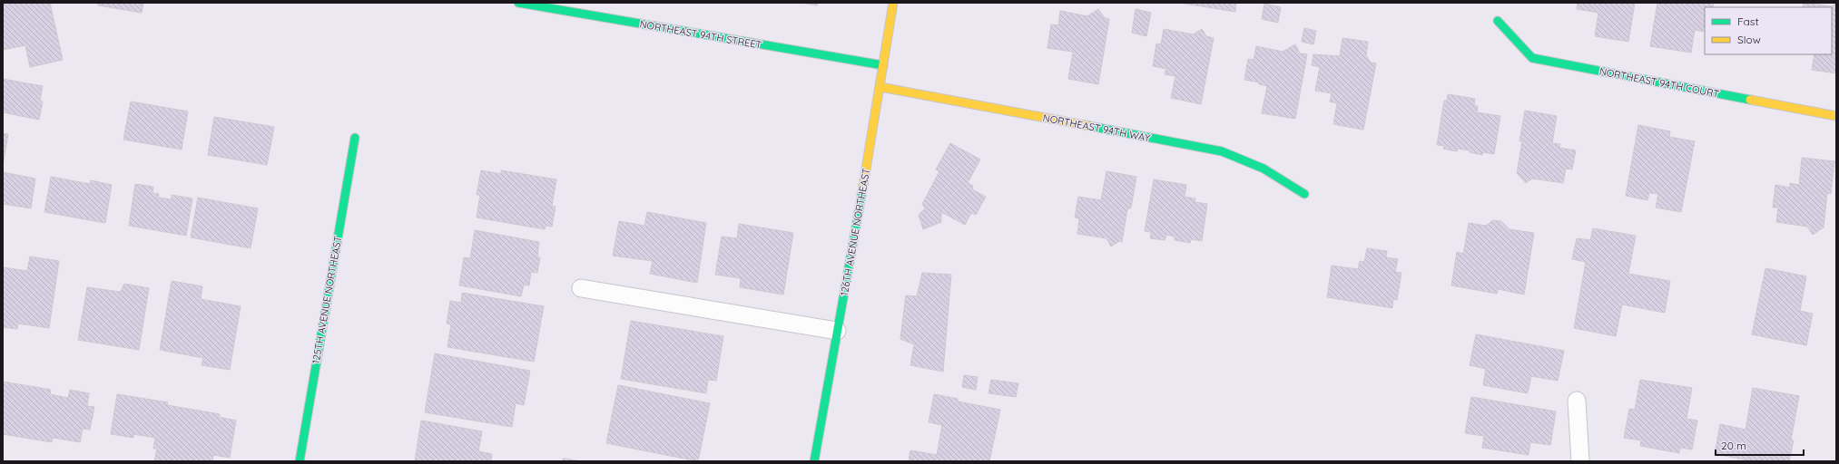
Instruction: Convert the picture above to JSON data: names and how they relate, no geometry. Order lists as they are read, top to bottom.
{
  "streets": {
    "street": [
      "NORTHEAST 94TH STREET",
      "NORTHEAST 94TH COURT",
      "NORTHEAST 94TH WAY",
      "126TH AVENUE NORTHEAST",
      "125TH AVENUE NORTHEAST"
    ]
  },
  "crossings": [
    ["NORTHEAST 94TH STREET", "126TH AVENUE NORTHEAST"],
    ["NORTHEAST 94TH WAY", "126TH AVENUE NORTHEAST"]
  ],
  "legend": ["Fast", "Slow"],
  "scale_bar": "20 m"
}
